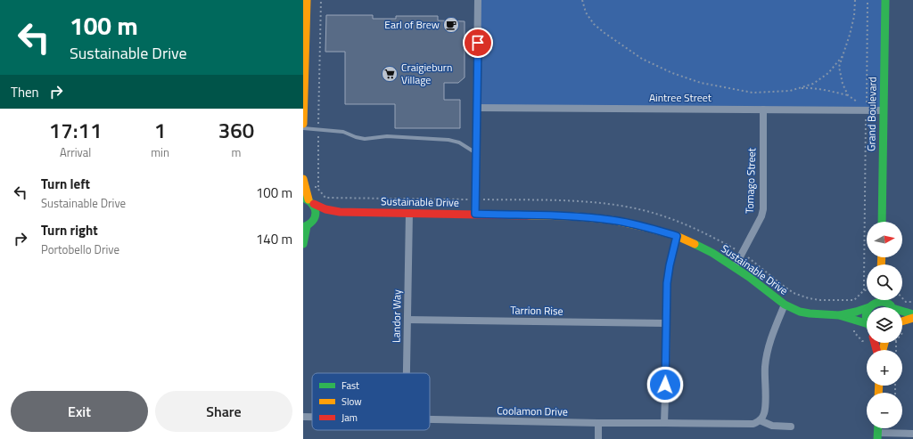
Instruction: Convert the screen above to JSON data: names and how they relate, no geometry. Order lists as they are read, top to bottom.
{
  "streets": {
    "street": [
      "Aintree Street",
      "Grand Boulevard",
      "Tomago Street",
      "Sustainable Drive",
      "Tarrion Rise",
      "Landor Way",
      "Coolamon Drive"
    ]
  },
  "crossings": [
    ["Aintree Street", "Grand Boulevard"],
    ["Aintree Street", "Tomago Street"],
    ["Tomago Street", "Sustainable Drive"],
    ["Sustainable Drive", "Landor Way"],
    ["Tarrion Rise", "Landor Way"]
  ],
  "places": {
    "cafe": ["Earl of Brew"],
    "supermarket": ["Craigieburn Village"]
  },
  "legend": ["Fast", "Slow", "Jam"],
  "north": "right",
  "page": {
    "turn": ["100 m", "Sustainable Drive"],
    "then": "Then",
    "eta": [
      "17:11",
      "Arrival",
      "1",
      "min",
      "360",
      "m"
    ],
    "list": [
      {
        "name": "Turn left",
        "note": "Sustainable Drive",
        "value": "100 m"
      },
      {
        "name": "Turn right",
        "note": "Portobello Drive",
        "value": "140 m"
      }
    ],
    "map_buttons": ["+", "−"],
    "buttons": ["Exit", "Share"]
  }
}
